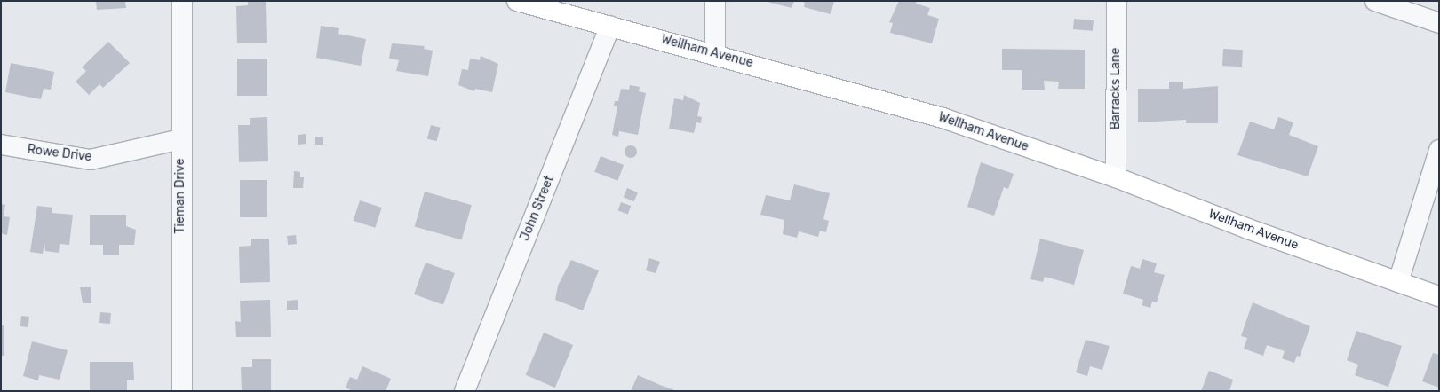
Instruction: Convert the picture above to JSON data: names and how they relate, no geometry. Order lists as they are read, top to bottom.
{
  "streets": {
    "street": [
      "Wellham Avenue",
      "Barracks Lane",
      "Rowe Drive",
      "Tieman Drive",
      "John Street"
    ]
  },
  "crossings": [
    ["Wellham Avenue", "Barracks Lane"],
    ["Wellham Avenue", "John Street"],
    ["Rowe Drive", "Tieman Drive"]
  ]
}
